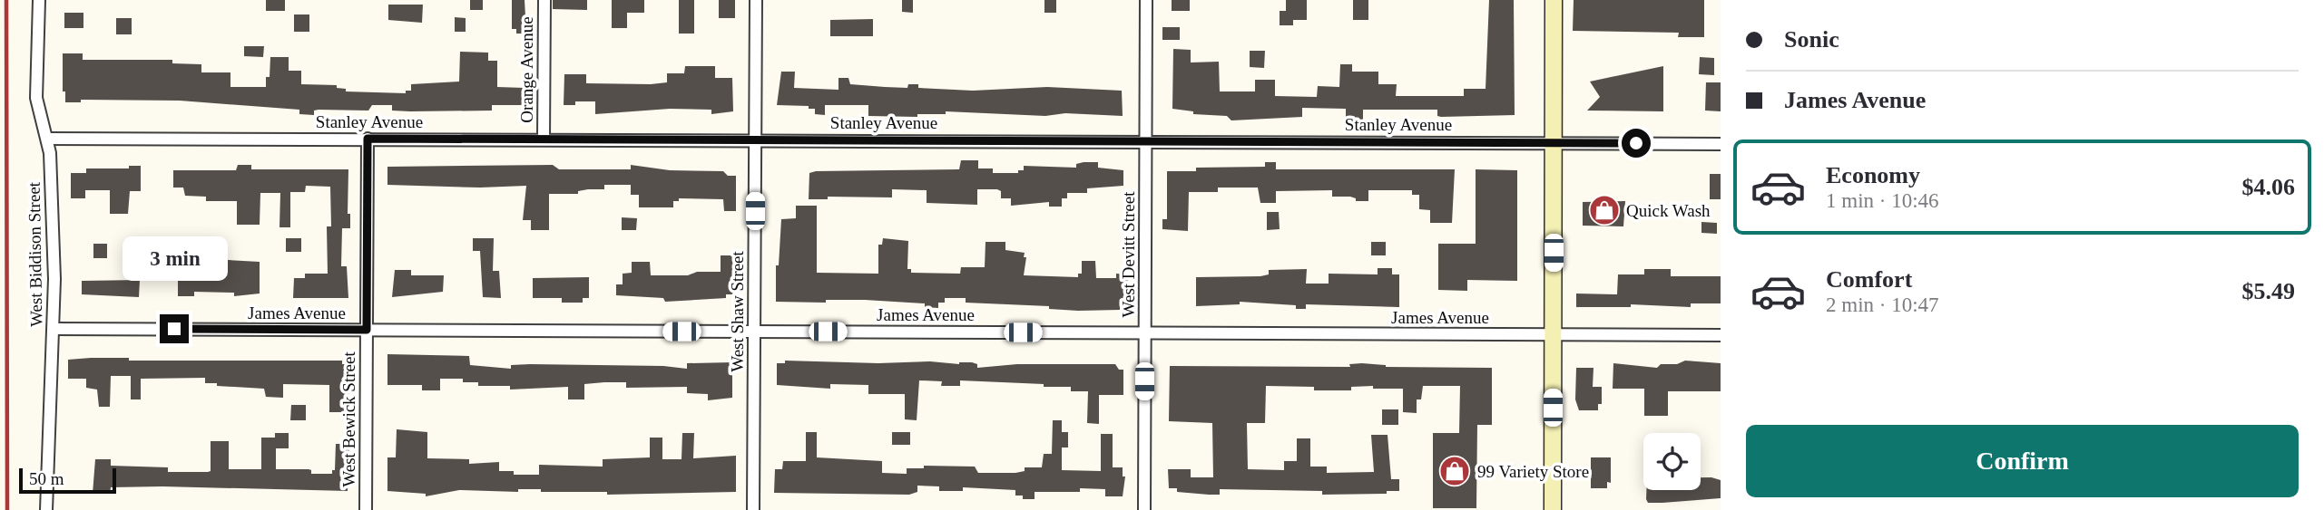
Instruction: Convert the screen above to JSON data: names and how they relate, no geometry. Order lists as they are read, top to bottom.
{
  "streets": {
    "street": [
      "Orange Avenue",
      "Stanley Avenue",
      "West Biddison Street",
      "West Devitt Street",
      "West Shaw Street",
      "James Avenue",
      "West Bewick Street"
    ]
  },
  "crossings": [
    ["Orange Avenue", "Stanley Avenue"],
    ["Stanley Avenue", "West Biddison Street"],
    ["Stanley Avenue", "West Devitt Street"],
    ["Stanley Avenue", "West Shaw Street"],
    ["Stanley Avenue", "West Bewick Street"],
    ["West Biddison Street", "James Avenue"],
    ["West Devitt Street", "James Avenue"],
    ["West Shaw Street", "James Avenue"],
    ["James Avenue", "West Bewick Street"]
  ],
  "places": {
    "shop": ["Quick Wash", "99 Variety Store"]
  },
  "scale_bar": "50 m",
  "page": {
    "banner": ["Sonic", "James Avenue"],
    "list": [
      {
        "name": "Economy",
        "note": "1 min · 10:46",
        "value": "$4.06"
      },
      {
        "name": "Comfort",
        "note": "2 min · 10:47",
        "value": "$5.49"
      }
    ],
    "bubble": "3 min",
    "buttons": "Confirm",
    "scale": "50 m"
  }
}
